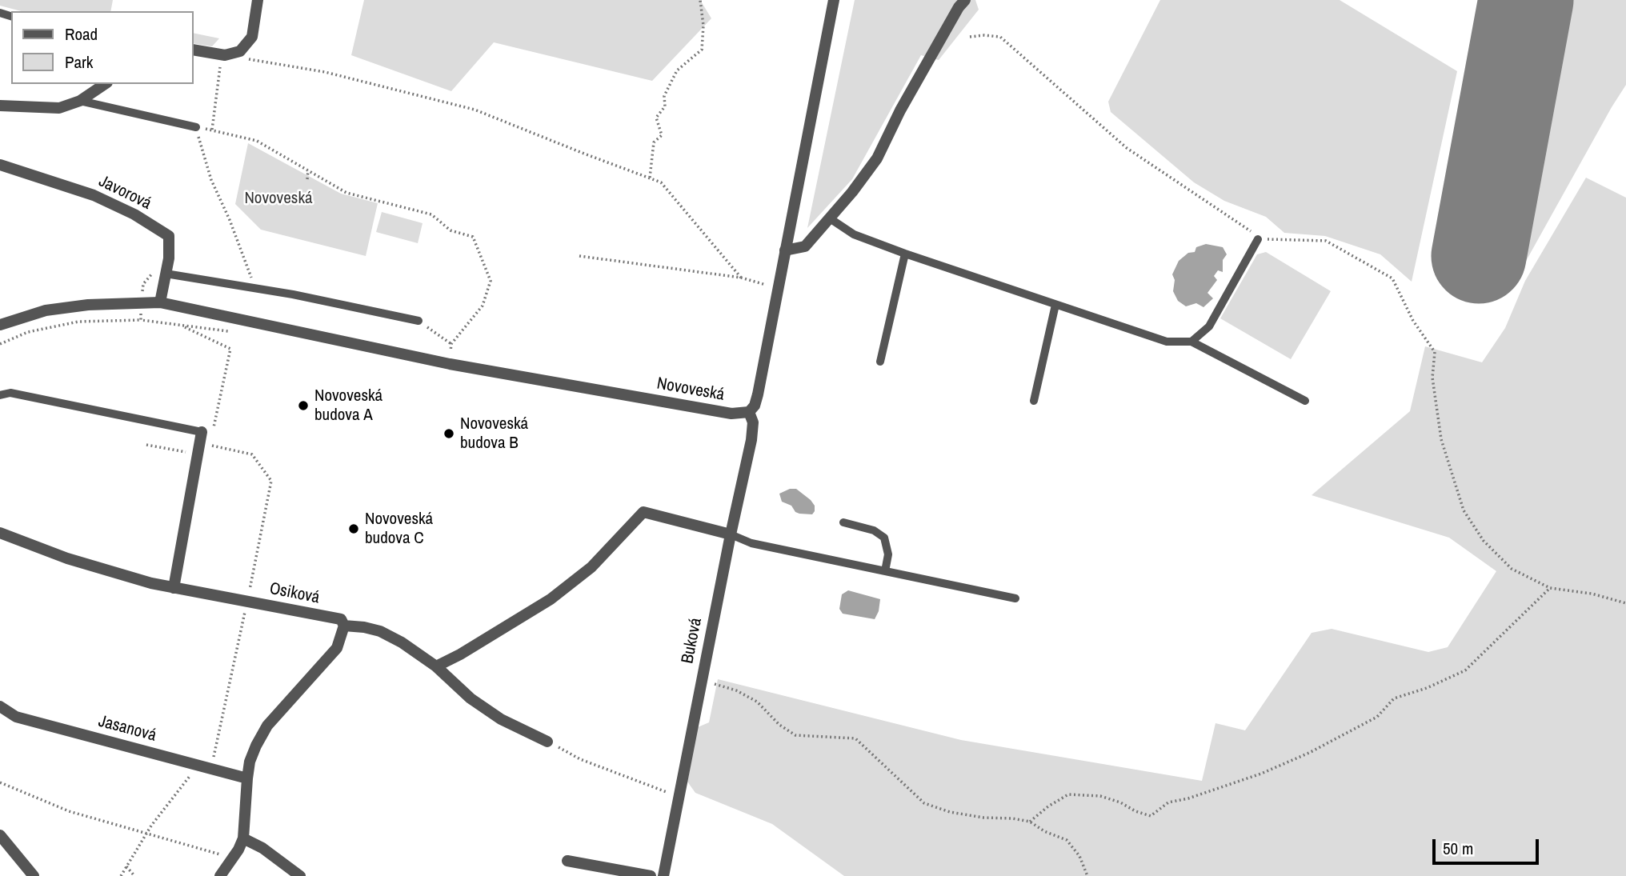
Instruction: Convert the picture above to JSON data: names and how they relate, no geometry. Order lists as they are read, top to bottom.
{
  "streets": {
    "street": [
      "Javorová",
      "Novoveská",
      "Osiková",
      "Buková",
      "Jasanová"
    ]
  },
  "crossings": [
    ["Javorová", "Novoveská"],
    ["Novoveská", "Buková"]
  ],
  "parks": ["Novoveská"],
  "places": ["Novoveská budova A", "Novoveská budova B", "Novoveská budova C"],
  "legend": ["Road", "Park"],
  "scale_bar": "50 m"
}
